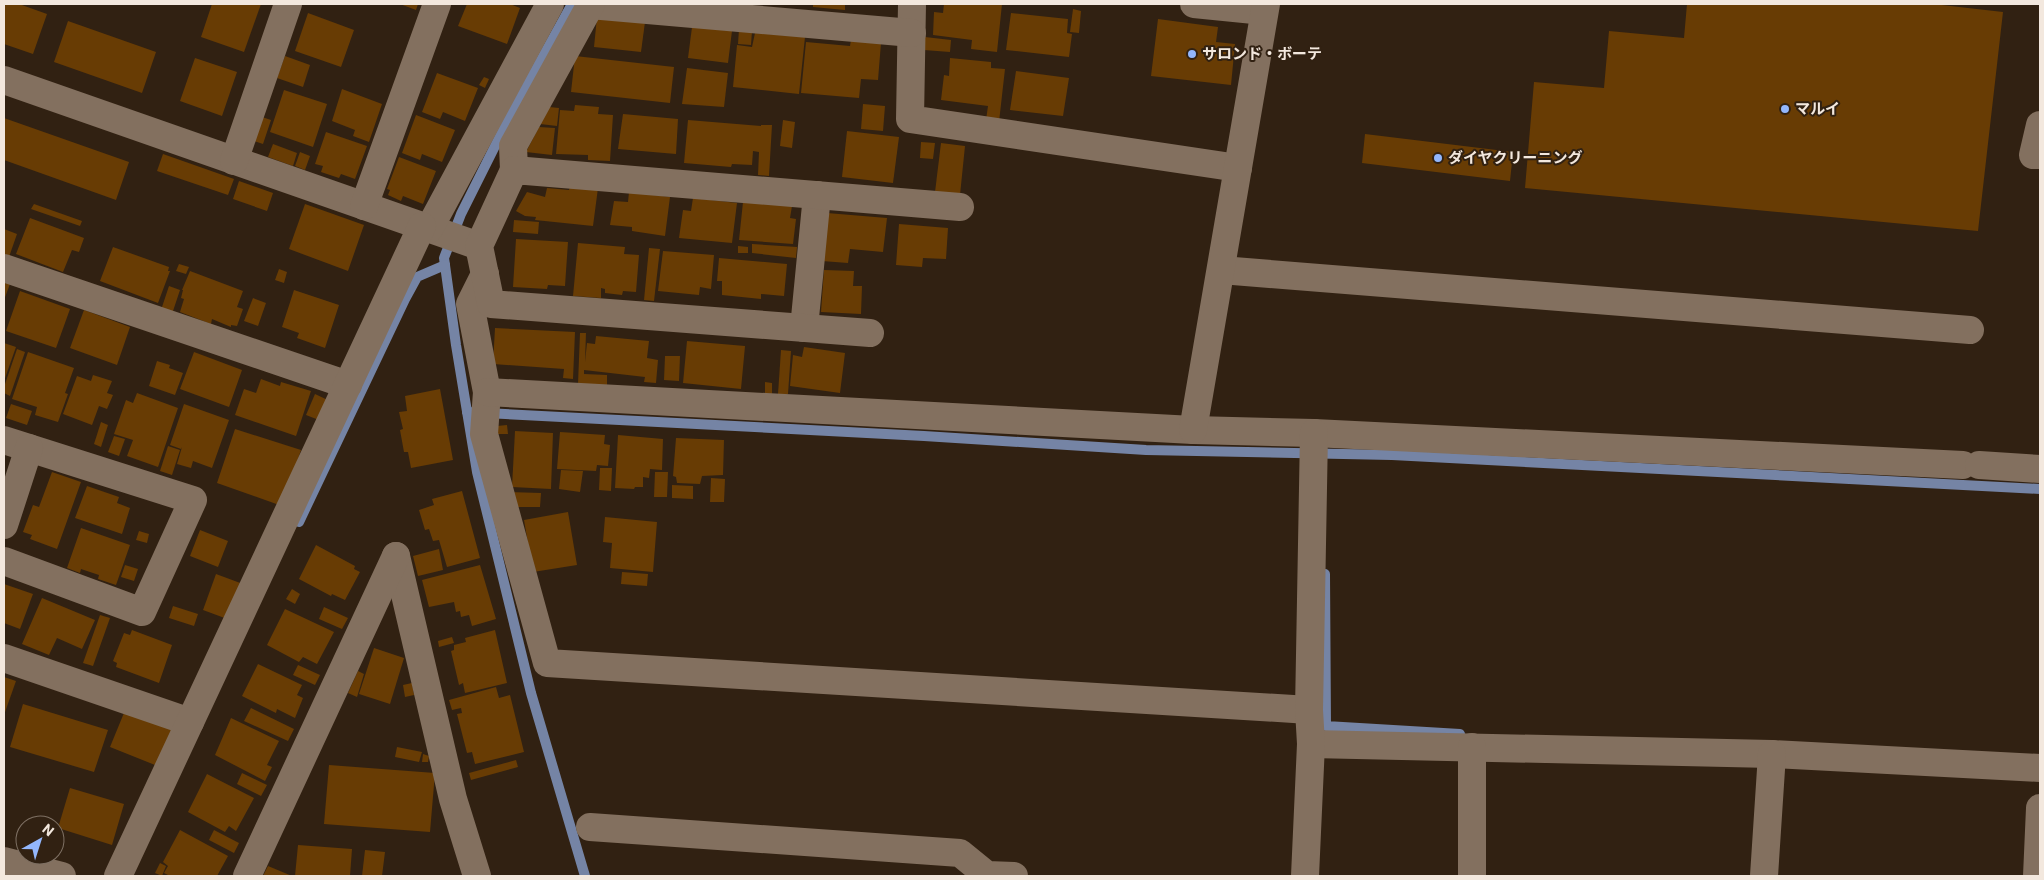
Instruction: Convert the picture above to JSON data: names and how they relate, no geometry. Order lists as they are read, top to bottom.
{
  "places": ["サロンド・ボーテ", "マルイ", "ダイヤクリーニング"],
  "north": "top right"
}
